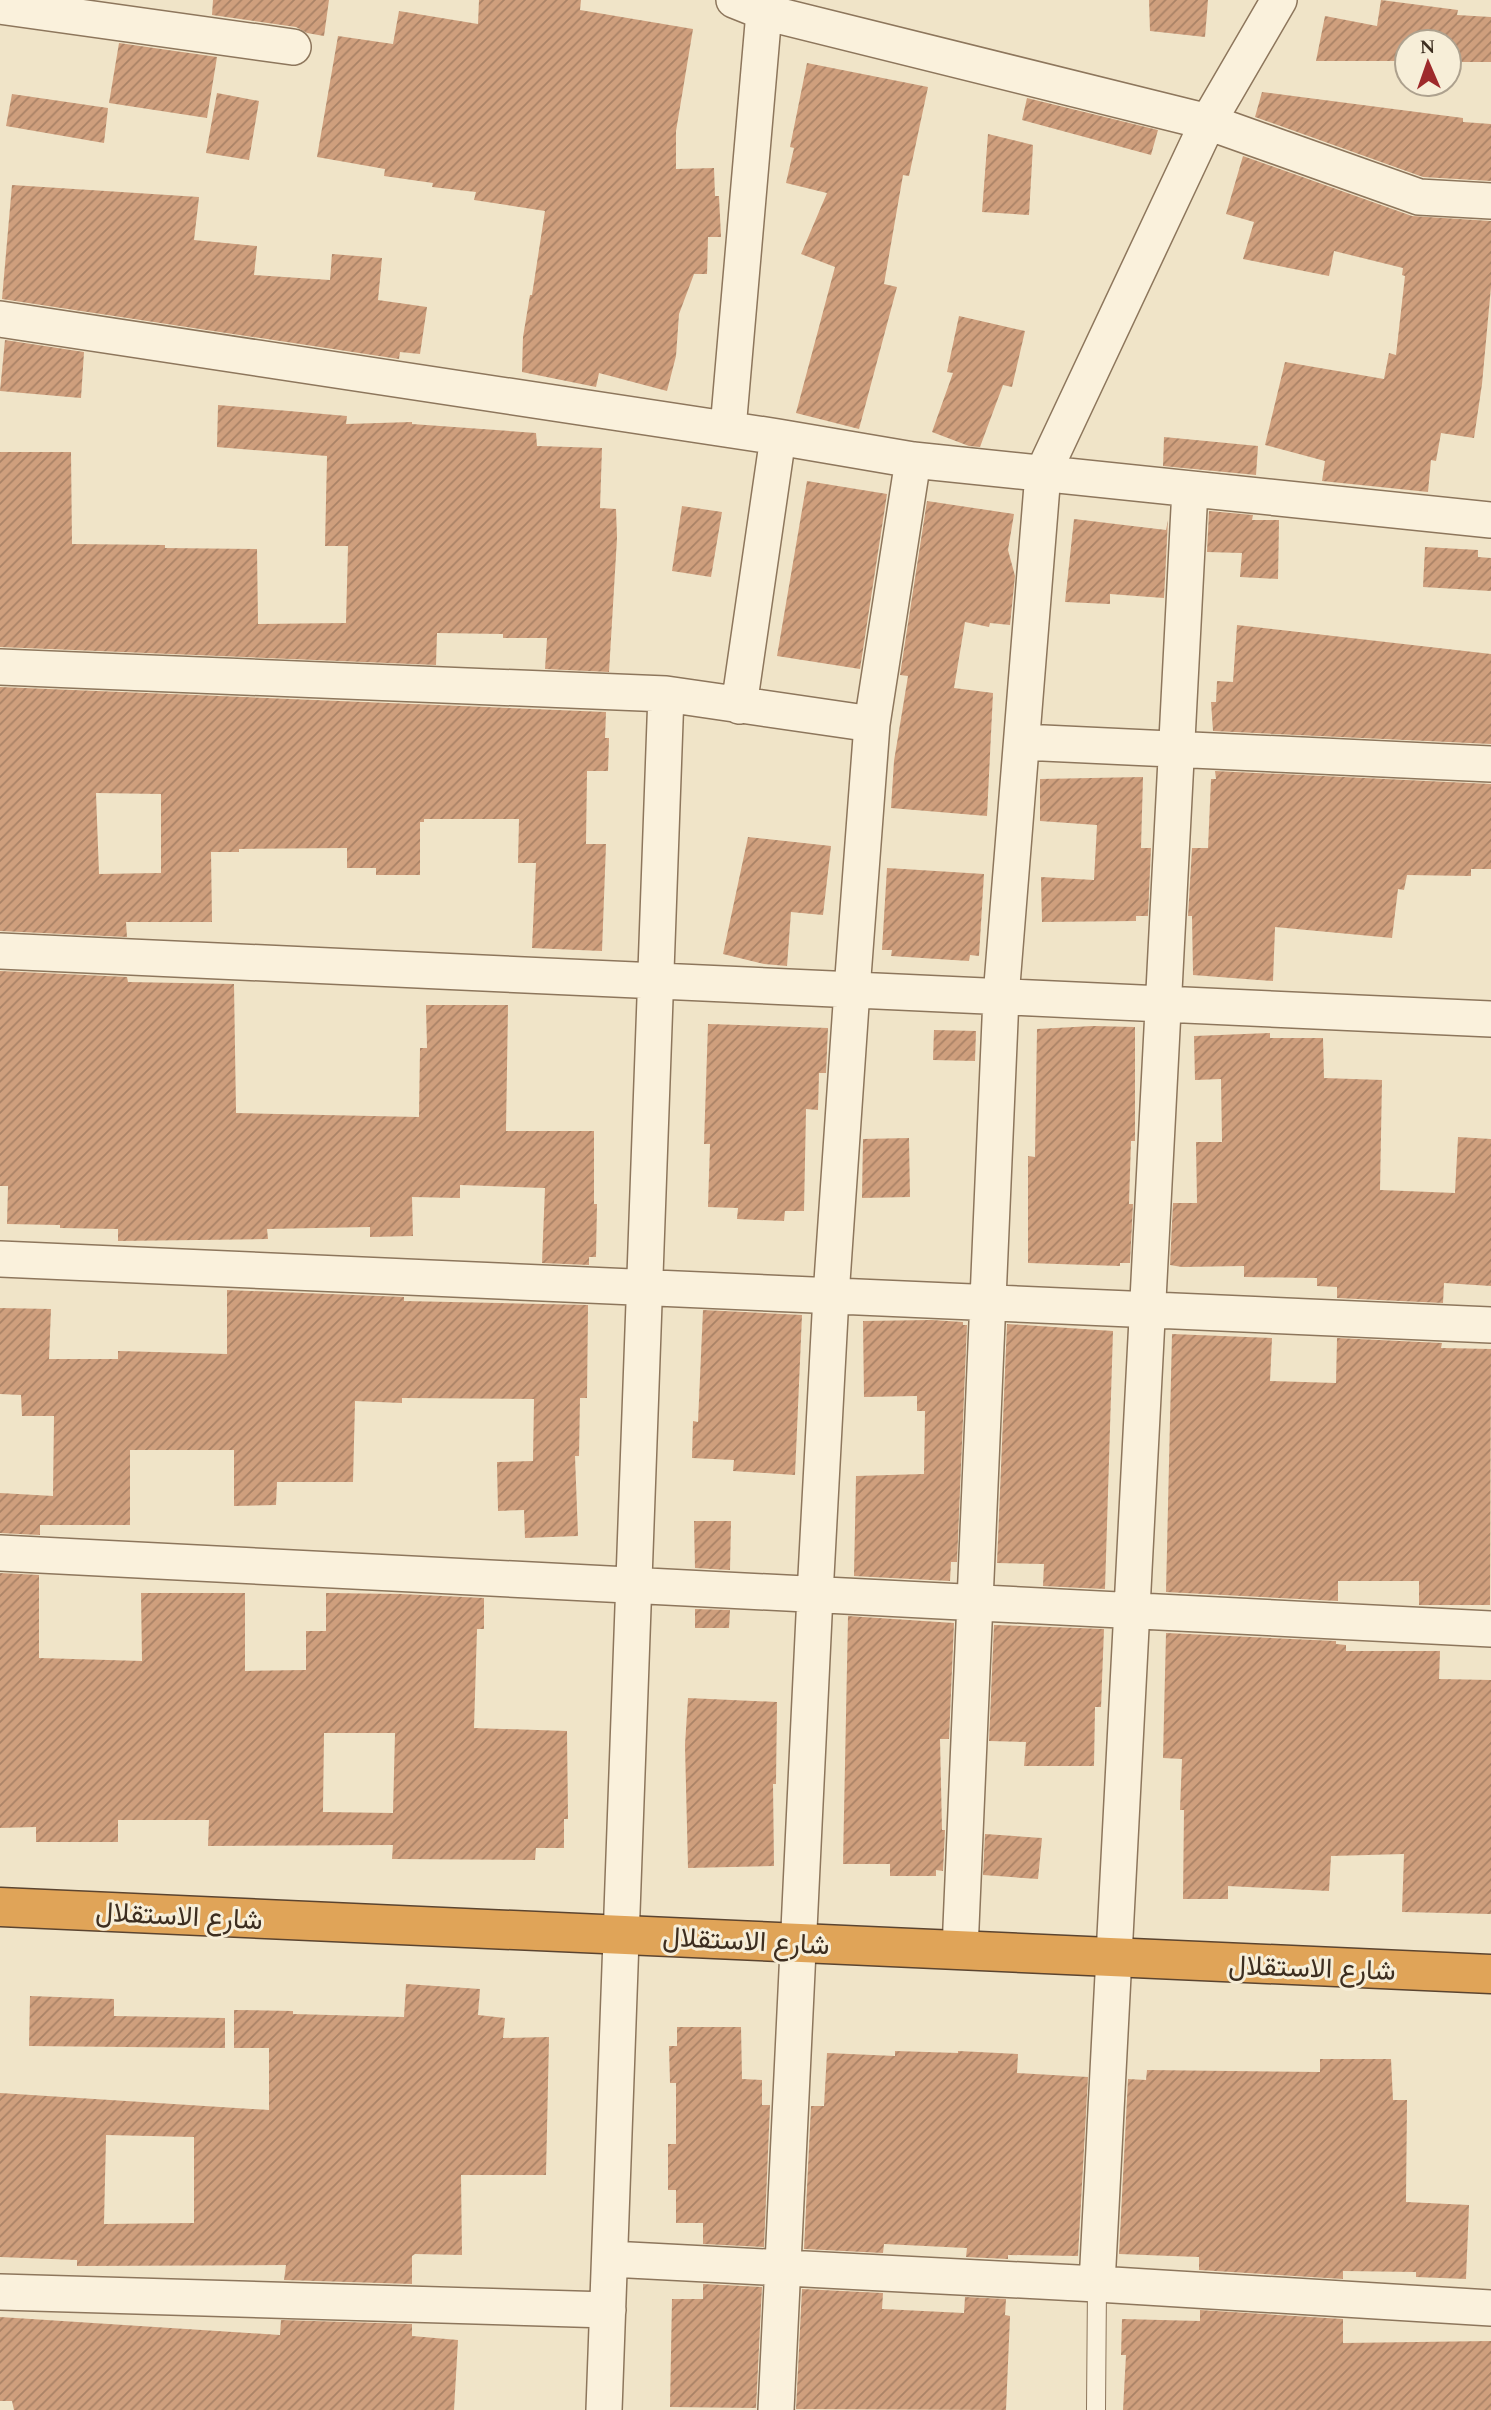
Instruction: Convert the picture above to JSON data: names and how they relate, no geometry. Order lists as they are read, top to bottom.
{
  "streets": {
    "highway": ["شارع الاستقلال"]
  },
  "north": "top"
}
